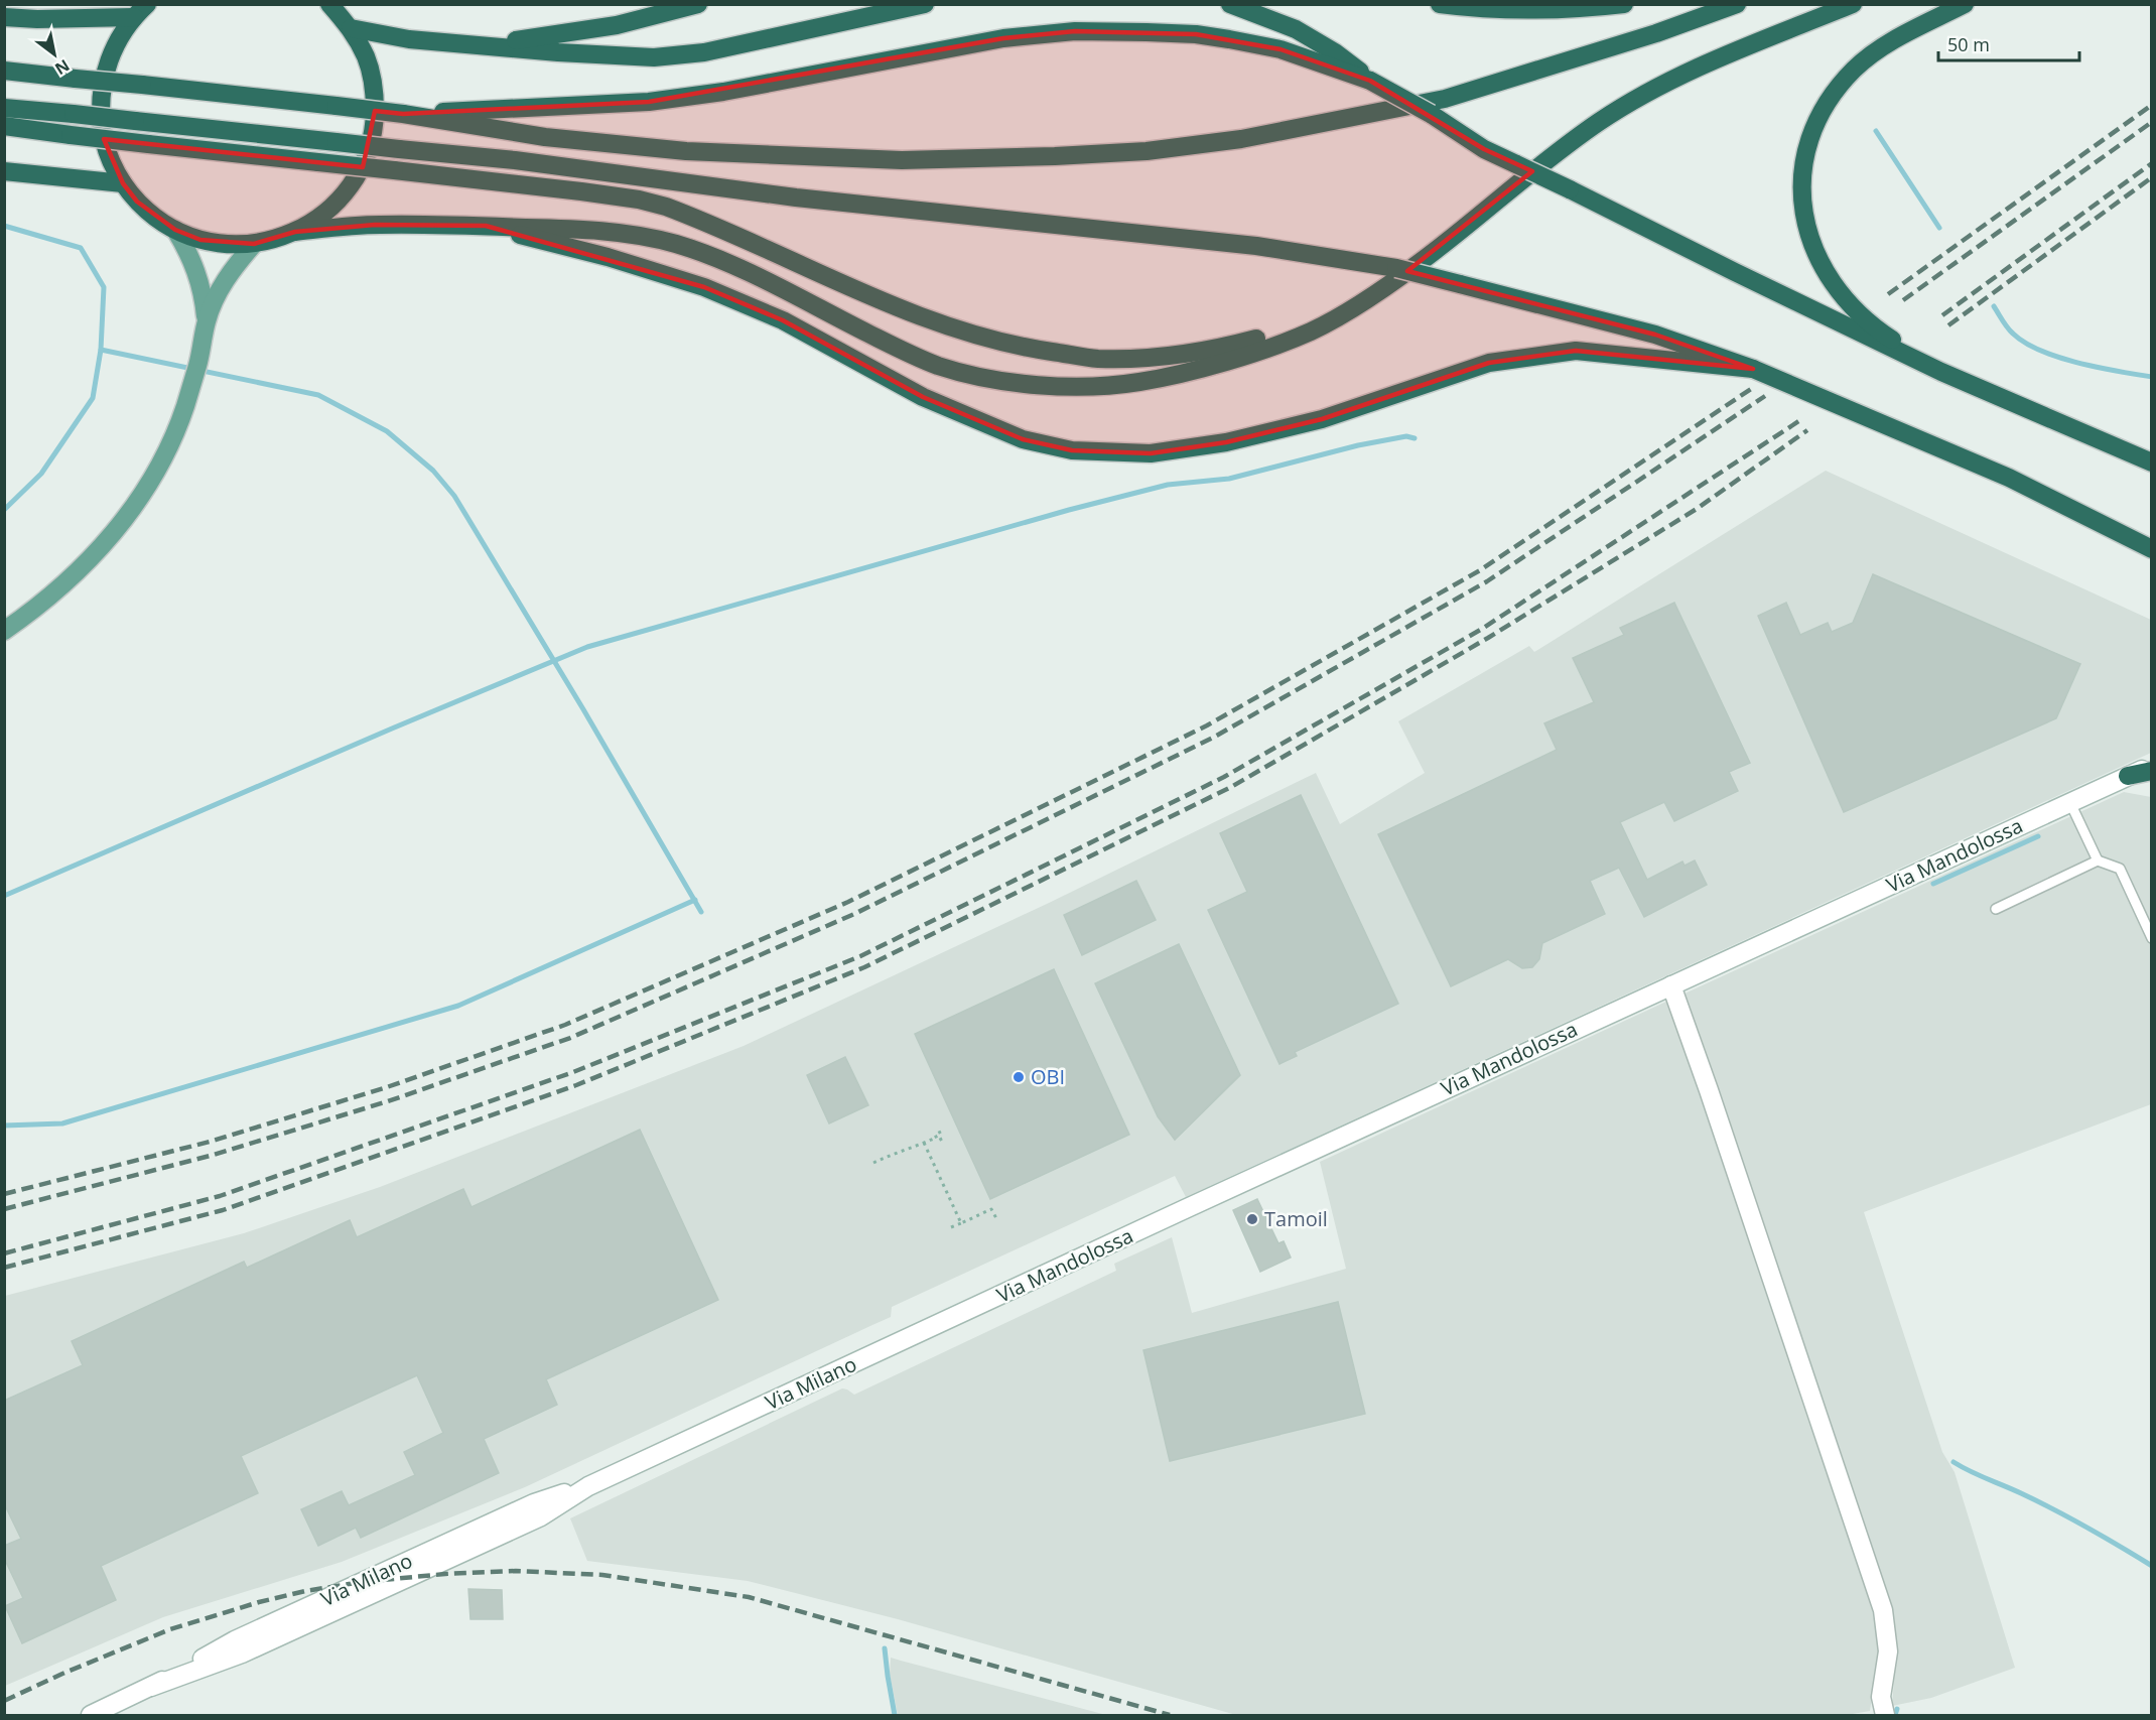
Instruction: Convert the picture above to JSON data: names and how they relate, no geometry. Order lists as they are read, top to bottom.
{
  "streets": {
    "main road": ["Via Mandolossa", "Via Milano"]
  },
  "crossings": [
    ["Via Mandolossa", "Via Milano"]
  ],
  "places": ["OBI", "Tamoil"],
  "scale_bar": "50 m",
  "north": "bottom right"
}
